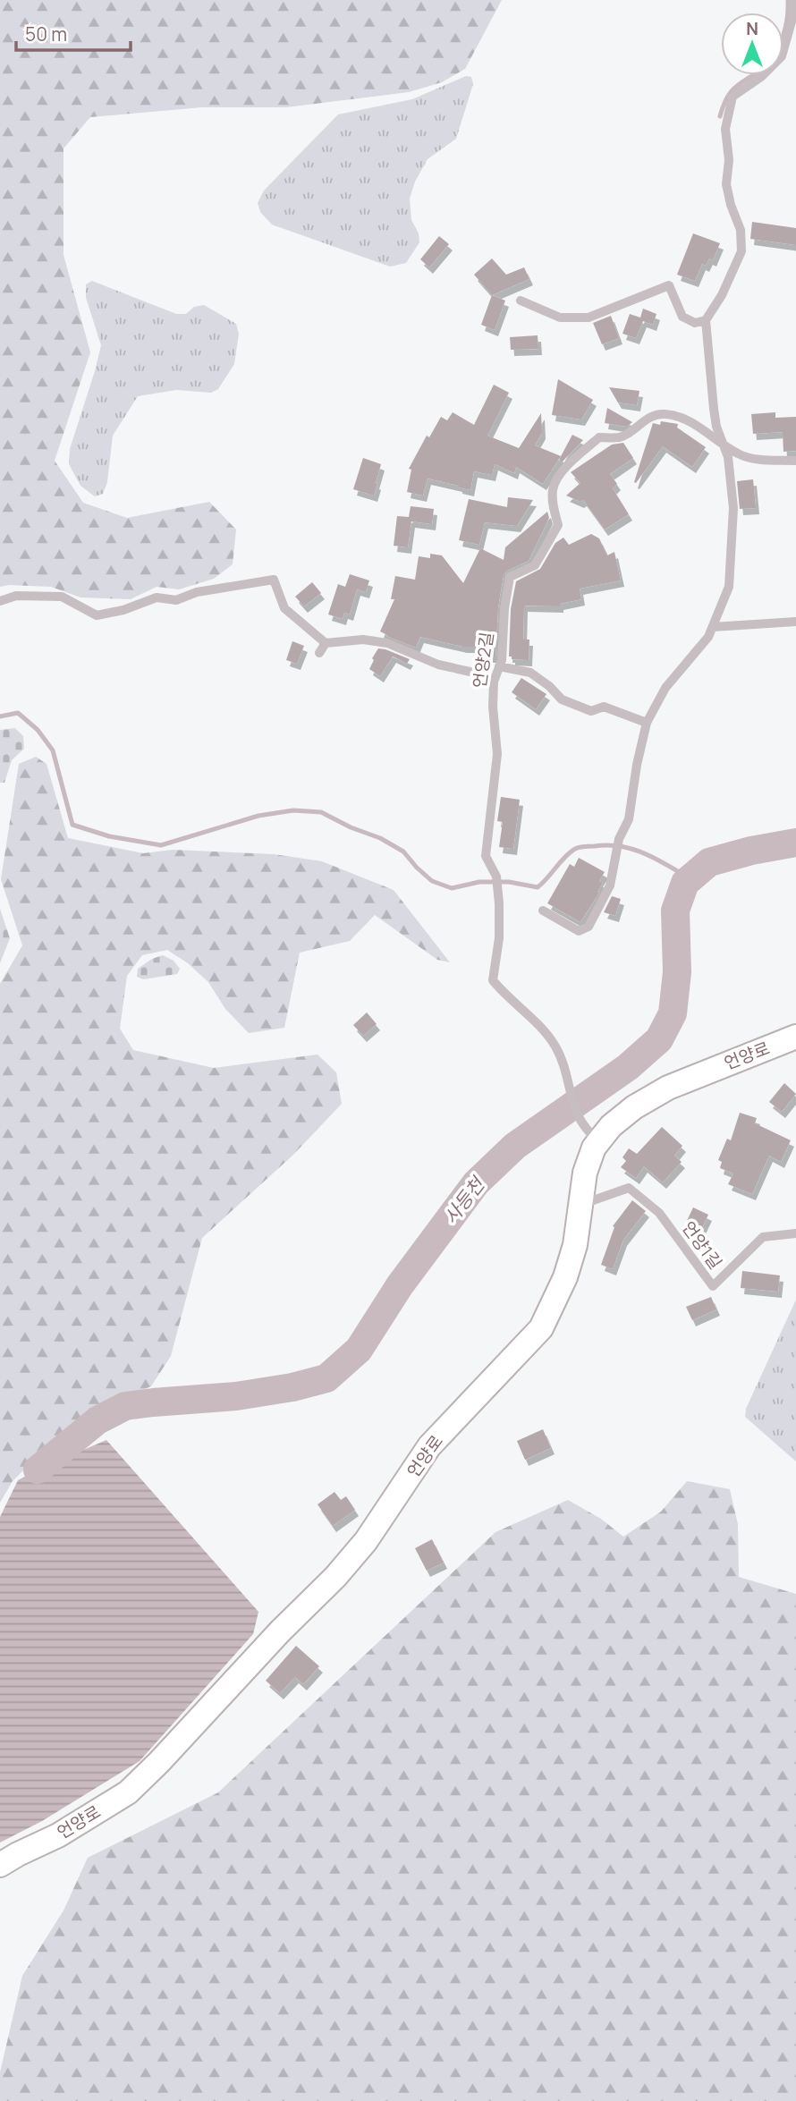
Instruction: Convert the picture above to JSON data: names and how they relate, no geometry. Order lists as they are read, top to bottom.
{
  "streets": {
    "street": ["언양로"],
    "lane": ["언양2길", "언양1길"]
  },
  "crossings": [
    ["언양2길", "언양로"],
    ["언양로", "언양1길"]
  ],
  "water": ["사등천"],
  "scale_bar": "50 m",
  "north": "top"
}
